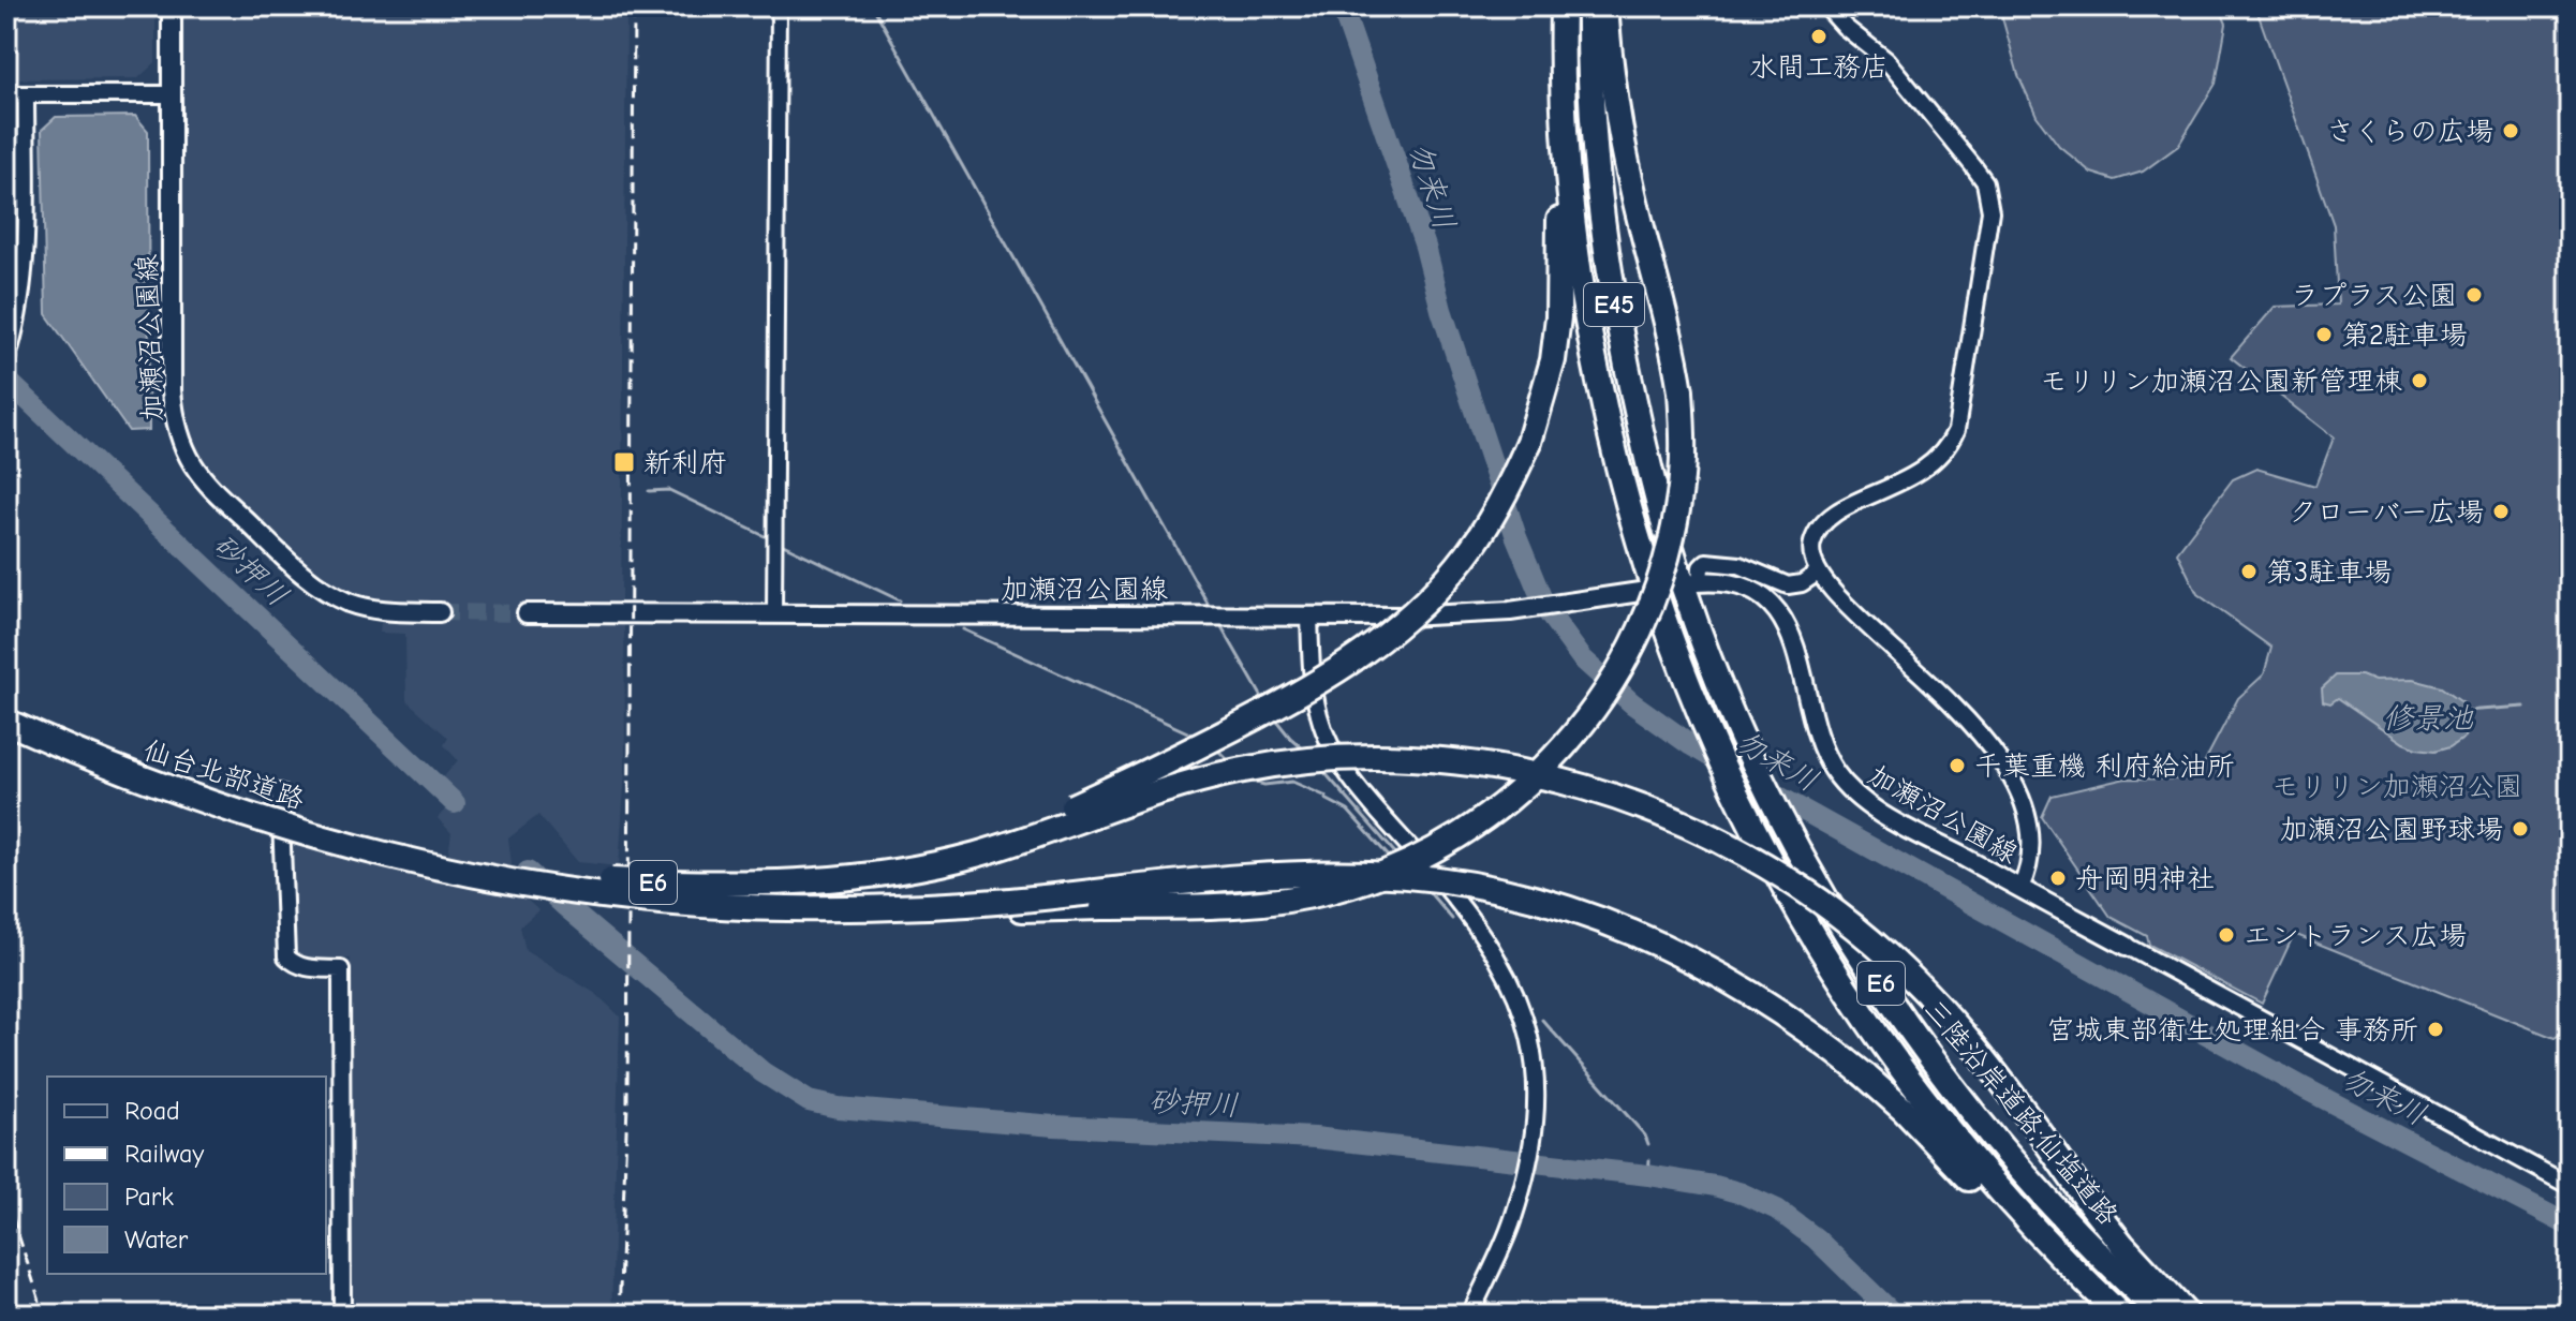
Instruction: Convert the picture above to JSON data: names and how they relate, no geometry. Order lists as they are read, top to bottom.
{
  "streets": {
    "highway": [
      "E45",
      "仙台北部道路",
      "E6",
      "三陸沿岸道路;仙塩道路"
    ],
    "main road": ["加瀬沼公園線"]
  },
  "crossings": [
    ["E45", "E6"],
    ["加瀬沼公園線", "三陸沿岸道路;仙塩道路"]
  ],
  "water": ["勿来川", "砂押川", "修景池"],
  "parks": ["モリリン加瀬沼公園"],
  "places": {
    "other": [
      "水間工務店",
      "さくらの広場",
      "ラプラス公園",
      "第2駐車場",
      "モリリン加瀬沼公園新管理棟",
      "クローバー広場",
      "第3駐車場",
      "千葉重機 利府給油所",
      "加瀬沼公園野球場",
      "舟岡明神社",
      "エントランス広場",
      "宮城東部衛生処理組合 事務所"
    ],
    "transit": ["新利府"]
  },
  "legend": [
    "Road",
    "Railway",
    "Park",
    "Water"
  ]
}
